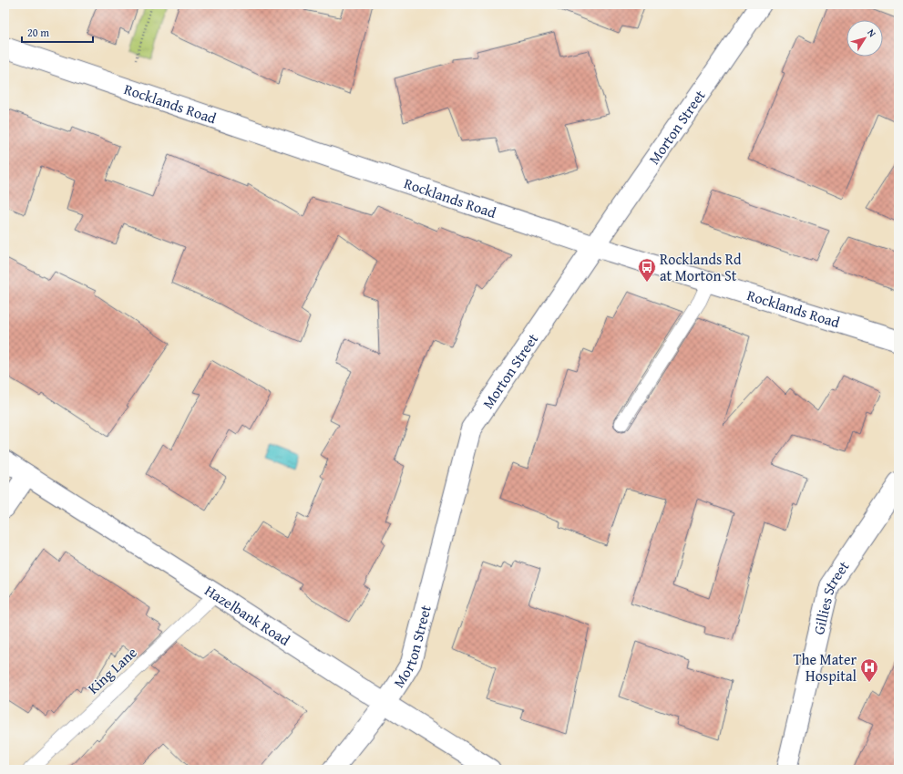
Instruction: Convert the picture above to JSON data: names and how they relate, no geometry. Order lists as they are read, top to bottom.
{
  "streets": {
    "street": [
      "Rocklands Road",
      "Morton Street",
      "Gillies Street",
      "Hazelbank Road"
    ],
    "lane": ["King Lane"]
  },
  "crossings": [
    ["Rocklands Road", "Morton Street"],
    ["Morton Street", "Hazelbank Road"],
    ["Hazelbank Road", "King Lane"]
  ],
  "places": {
    "bus stop": ["Rocklands Rd at Morton St"],
    "hospital": ["The Mater Hospital"]
  },
  "scale_bar": "20 m",
  "north": "top right"
}
